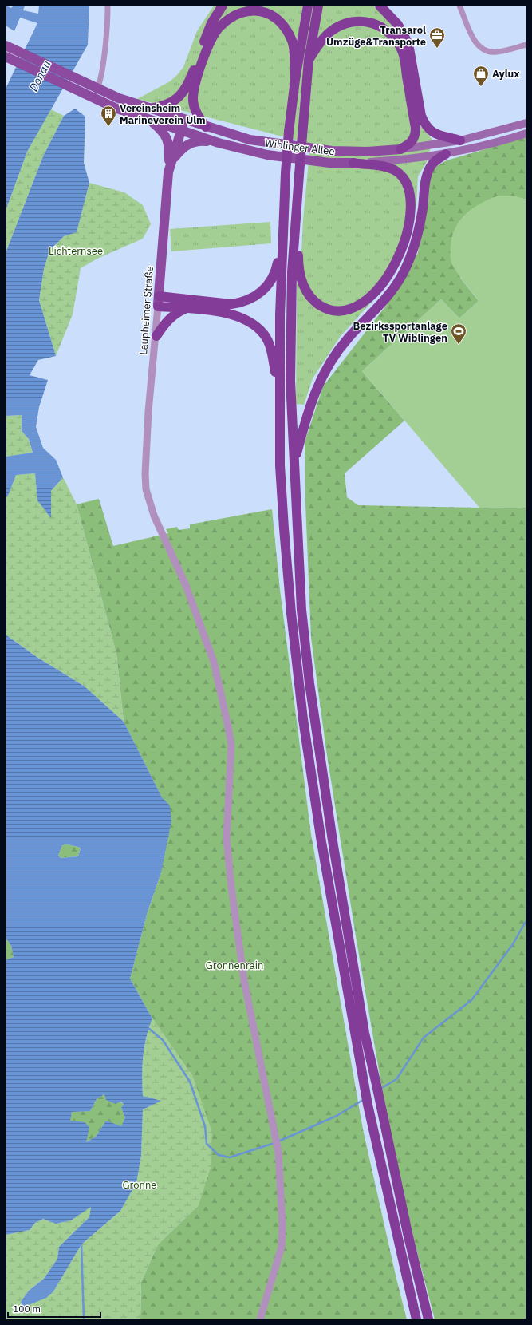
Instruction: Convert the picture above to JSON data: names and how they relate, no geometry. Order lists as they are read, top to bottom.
{
  "streets": {
    "main road": ["Wiblinger Allee", "Laupheimer Straße"]
  },
  "crossings": [
    ["Wiblinger Allee", "Laupheimer Straße"]
  ],
  "water": ["Donau"],
  "parks": ["Lichternsee", "Gronnenrain", "Gronne"],
  "places": {
    "office": ["Transarol Umzüge&Transporte"],
    "shop": ["Aylux"],
    "building": ["Vereinsheim Marineverein Ulm"],
    "sports": ["Bezirkssportanlage TV Wiblingen"]
  },
  "scale_bar": "100 m"
}
